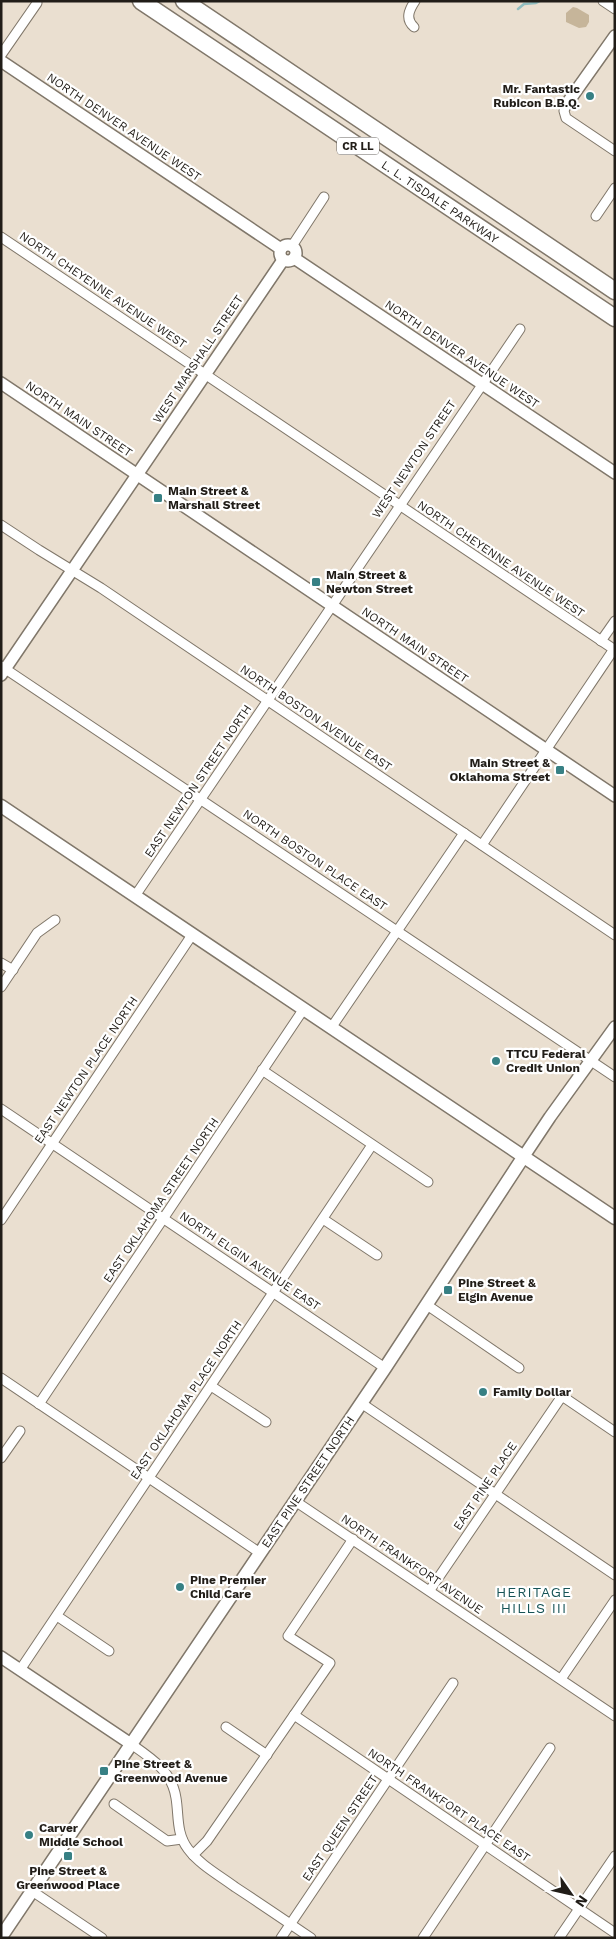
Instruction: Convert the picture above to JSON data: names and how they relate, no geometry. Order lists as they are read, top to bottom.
{
  "streets": {
    "highway": ["CR LL", "L. L. TISDALE PARKWAY"],
    "main road": ["EAST PINE STREET NORTH"],
    "street": [
      "NORTH DENVER AVENUE WEST",
      "NORTH CHEYENNE AVENUE WEST",
      "WEST MARSHALL STREET",
      "NORTH MAIN STREET",
      "WEST NEWTON STREET",
      "NORTH BOSTON AVENUE EAST",
      "EAST NEWTON STREET NORTH",
      "NORTH BOSTON PLACE EAST",
      "EAST NEWTON PLACE NORTH",
      "EAST OKLAHOMA STREET NORTH",
      "NORTH ELGIN AVENUE EAST",
      "EAST OKLAHOMA PLACE NORTH",
      "EAST PINE PLACE",
      "NORTH FRANKFORT AVENUE",
      "NORTH FRANKFORT PLACE EAST",
      "EAST QUEEN STREET"
    ]
  },
  "crossings": [
    ["NORTH DENVER AVENUE WEST", "WEST MARSHALL STREET"],
    ["NORTH DENVER AVENUE WEST", "WEST NEWTON STREET"],
    ["NORTH CHEYENNE AVENUE WEST", "WEST MARSHALL STREET"],
    ["NORTH CHEYENNE AVENUE WEST", "WEST NEWTON STREET"],
    ["WEST MARSHALL STREET", "NORTH MAIN STREET"],
    ["WEST MARSHALL STREET", "NORTH BOSTON AVENUE EAST"],
    ["WEST MARSHALL STREET", "NORTH BOSTON PLACE EAST"],
    ["NORTH MAIN STREET", "WEST NEWTON STREET"],
    ["NORTH MAIN STREET", "EAST NEWTON STREET NORTH"],
    ["WEST NEWTON STREET", "EAST NEWTON STREET NORTH"],
    ["NORTH BOSTON AVENUE EAST", "EAST NEWTON STREET NORTH"],
    ["EAST NEWTON STREET NORTH", "NORTH BOSTON PLACE EAST"],
    ["NORTH BOSTON PLACE EAST", "EAST PINE STREET NORTH"],
    ["EAST NEWTON PLACE NORTH", "NORTH ELGIN AVENUE EAST"],
    ["EAST OKLAHOMA STREET NORTH", "NORTH ELGIN AVENUE EAST"],
    ["NORTH ELGIN AVENUE EAST", "EAST OKLAHOMA PLACE NORTH"],
    ["NORTH ELGIN AVENUE EAST", "EAST PINE STREET NORTH"],
    ["EAST PINE STREET NORTH", "NORTH FRANKFORT AVENUE"],
    ["EAST PINE PLACE", "NORTH FRANKFORT AVENUE"],
    ["NORTH FRANKFORT PLACE EAST", "EAST QUEEN STREET"]
  ],
  "districts": ["HERITAGE HILLS III"],
  "places": {
    "other": [
      "Mr. Fantastic Rubicon B.B.Q.",
      "TTCU Federal Credit Union",
      "Family Dollar",
      "Pine Premier Child Care",
      "Carver Middle School"
    ],
    "transit": [
      "Main Street & Marshall Street",
      "Main Street & Newton Street",
      "Main Street & Oklahoma Street",
      "Pine Street & Elgin Avenue",
      "Pine Street & Greenwood Avenue",
      "Pine Street & Greenwood Place"
    ]
  },
  "north": "bottom right"
}
